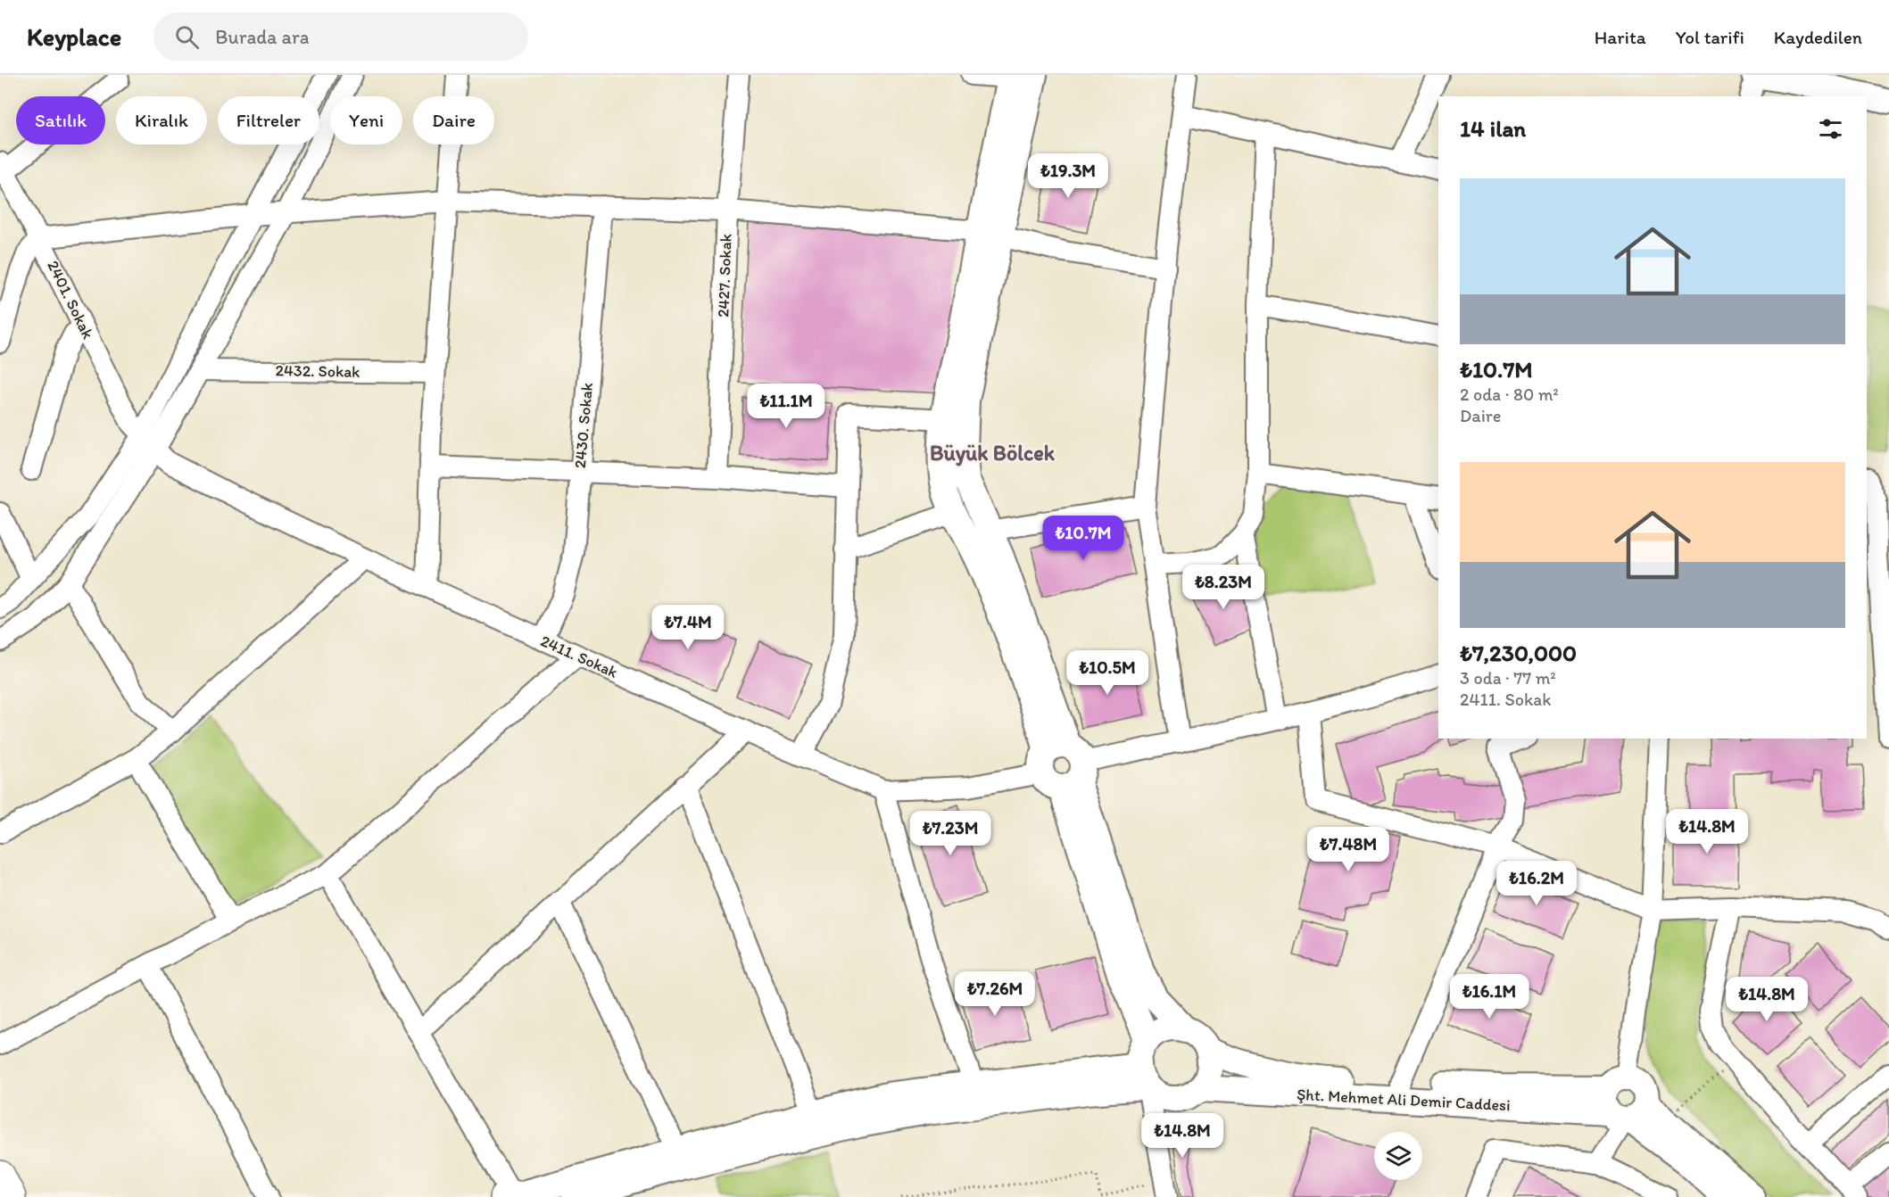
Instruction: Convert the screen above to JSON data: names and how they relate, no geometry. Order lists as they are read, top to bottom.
{
  "streets": {
    "main road": ["Şht. Mehmet Ali Demir Caddesi"],
    "street": [
      "2427. Sokak",
      "2401. Sokak",
      "2432. Sokak",
      "2430. Sokak",
      "2411. Sokak"
    ]
  },
  "crossings": [
    ["2401. Sokak", "2411. Sokak"],
    ["2430. Sokak", "2411. Sokak"]
  ],
  "districts": ["Büyük Bölcek"],
  "page": {
    "header": "Keyplace",
    "search": "Burada ara",
    "nav": ["Harita", "Yol tarifi", "Kaydedilen"],
    "chip": [
      "Satılık",
      "Kiralık",
      "Filtreler",
      "Yeni",
      "Daire"
    ],
    "heading": "14 ilan",
    "price": [
      "₺19.3M",
      "₺11.1M",
      "₺10.7M",
      "₺8.23M",
      "₺7.4M",
      "₺10.5M",
      "₺14.8M",
      "₺7.23M",
      "₺7.48M",
      "₺16.2M",
      "₺7.26M",
      "₺16.1M",
      "₺14.8M",
      "₺14.8M"
    ],
    "list": [
      {
        "name": "₺10.7M",
        "note": "2 oda · 80 m² · Daire"
      },
      {
        "name": "₺7,230,000",
        "note": "3 oda · 77 m² · 2411. Sokak"
      }
    ]
  }
}
